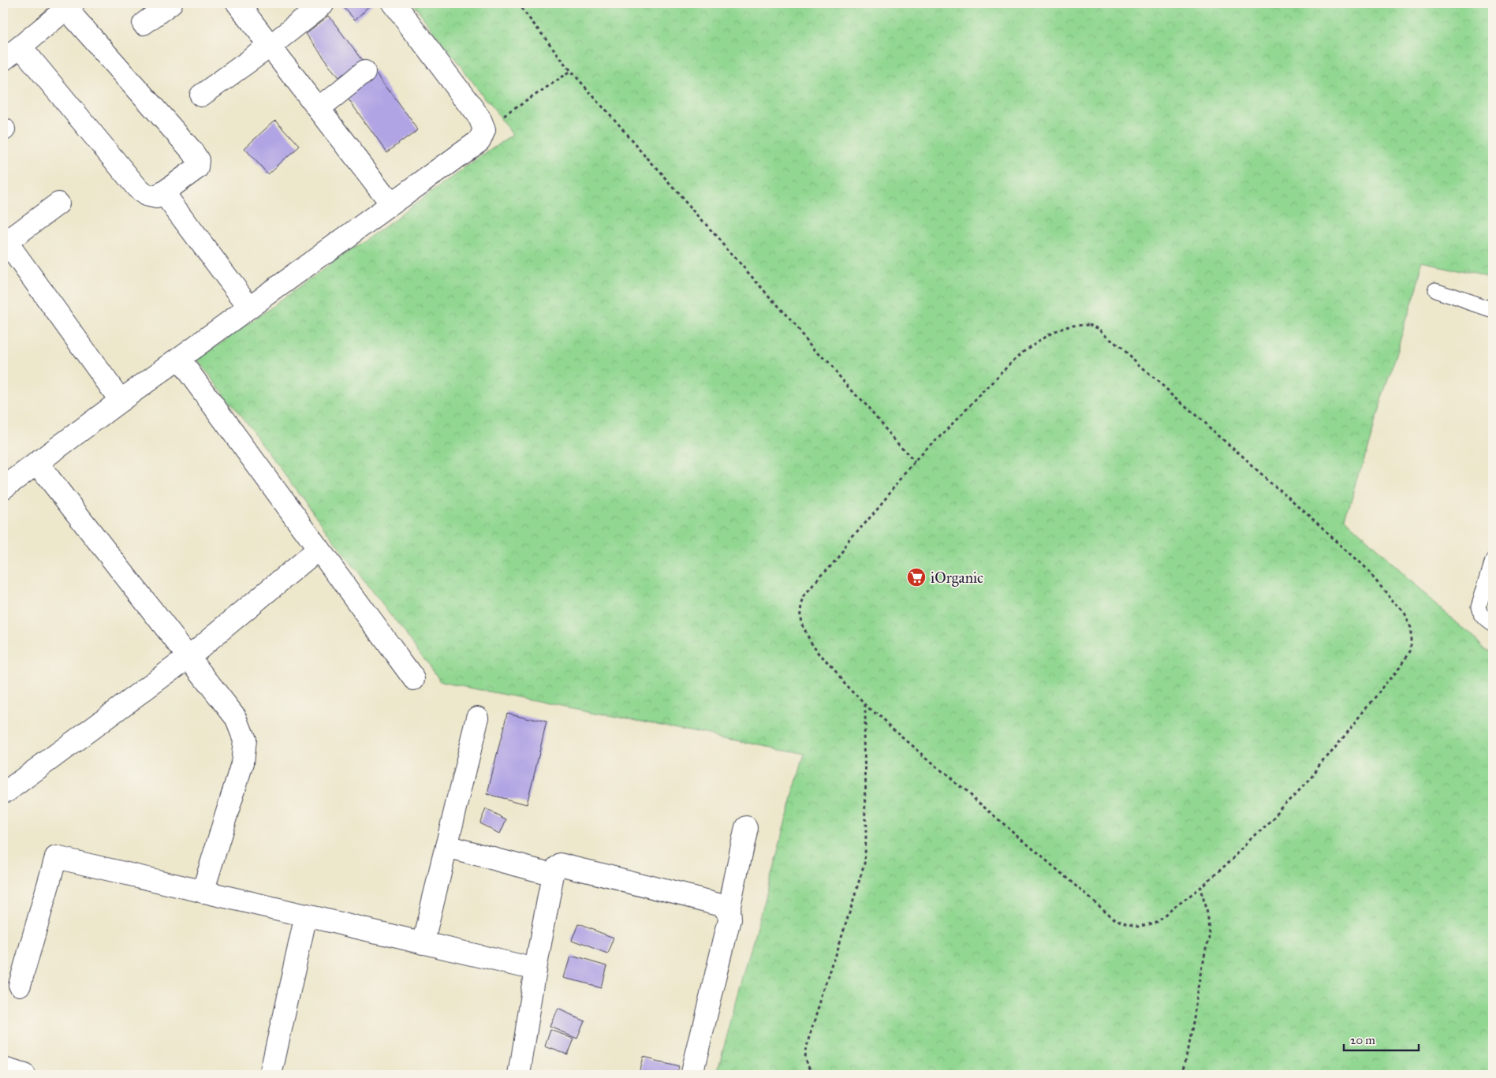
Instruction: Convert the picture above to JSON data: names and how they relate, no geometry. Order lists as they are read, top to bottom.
{
  "places": {
    "supermarket": ["iOrganic"]
  },
  "scale_bar": "20 m"
}
